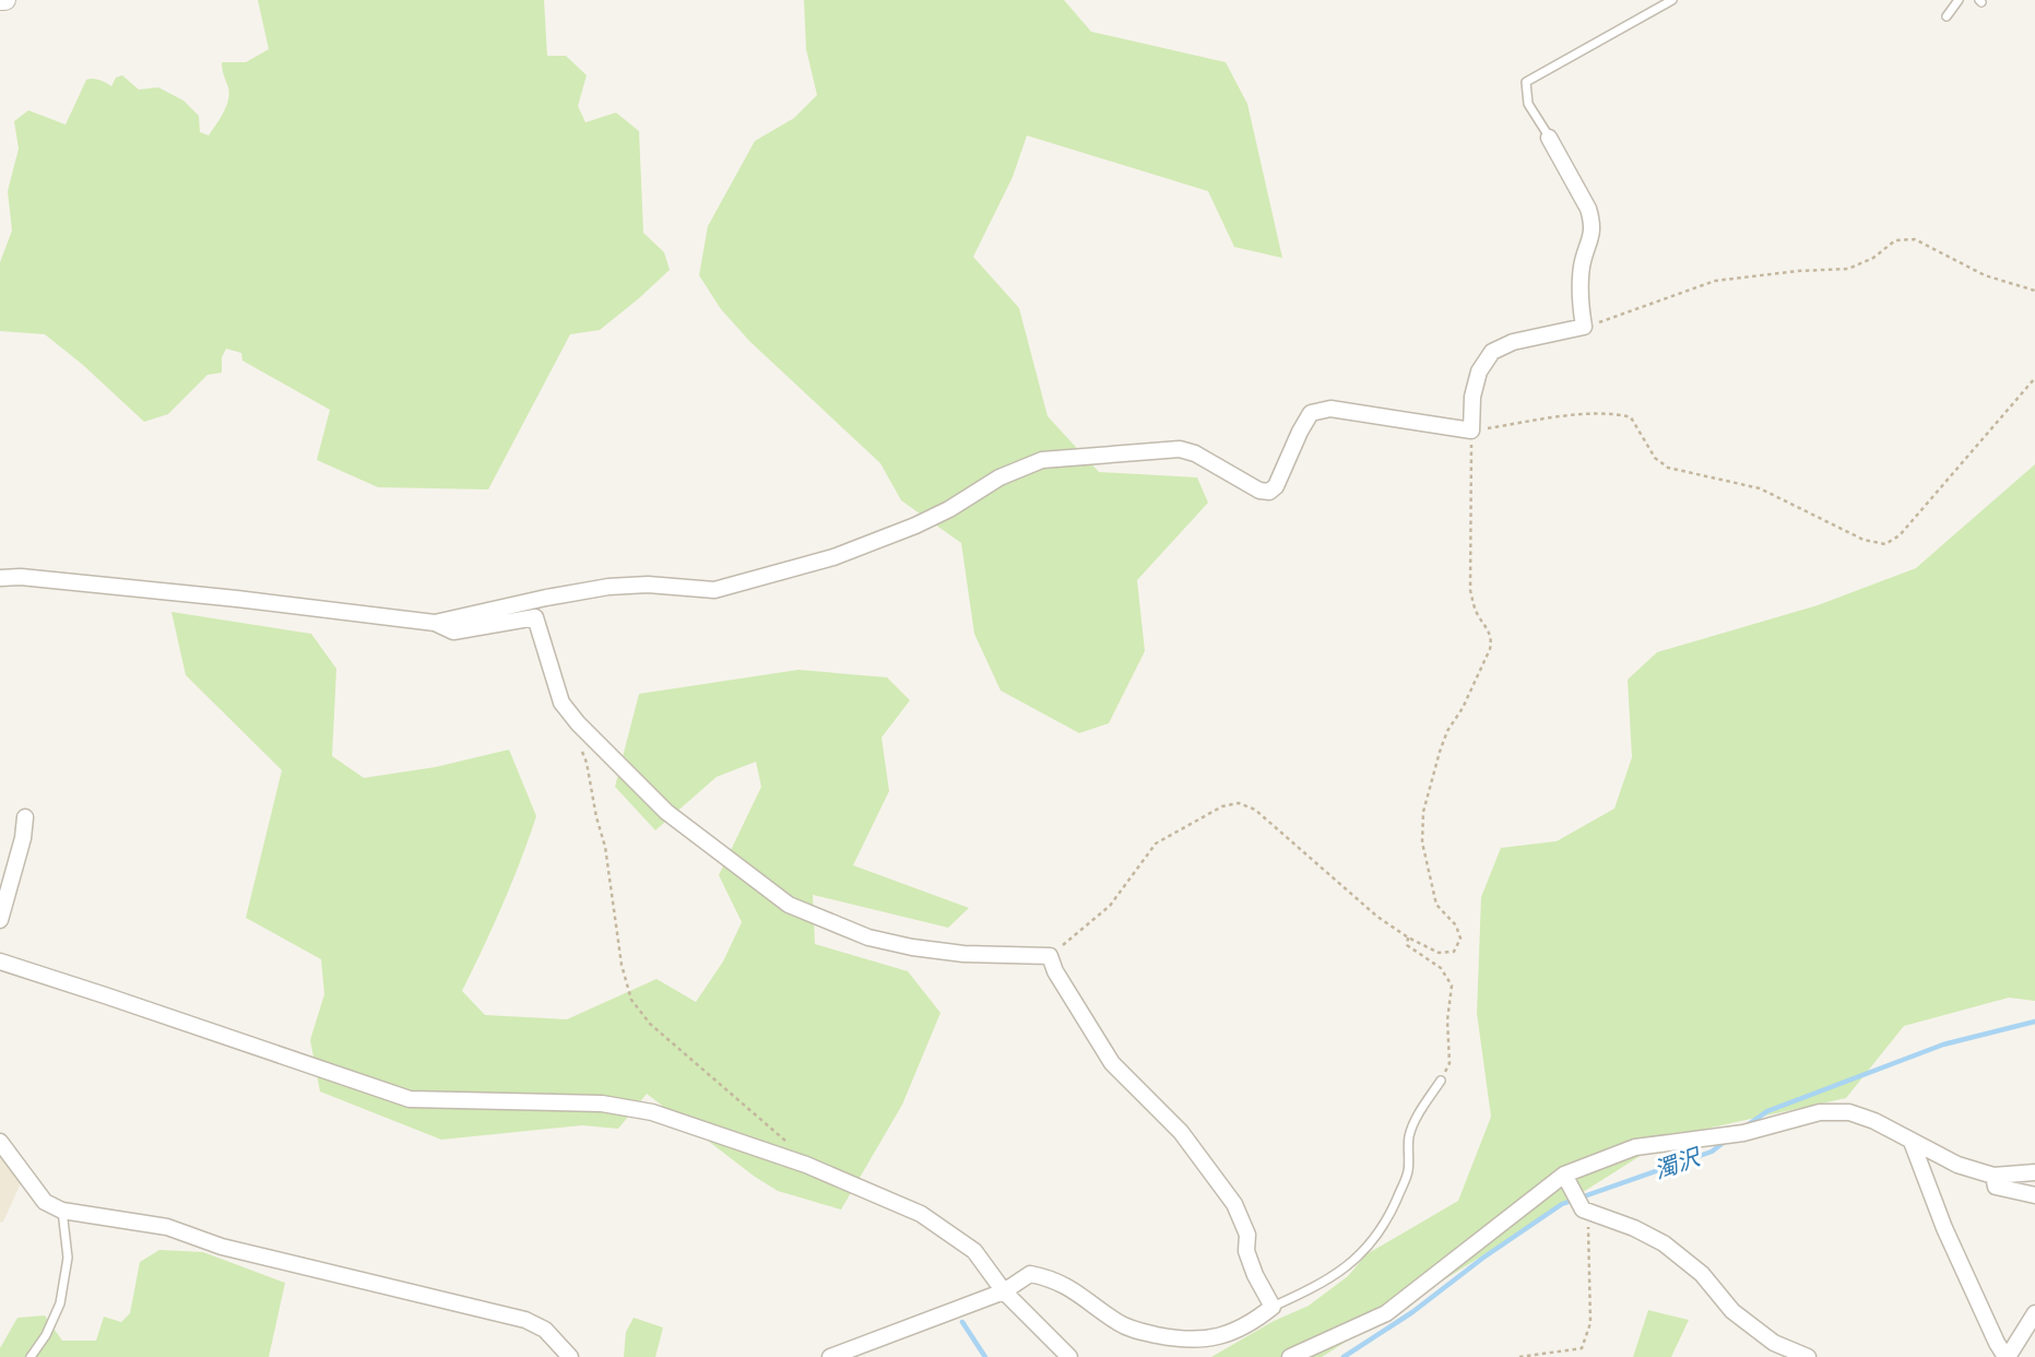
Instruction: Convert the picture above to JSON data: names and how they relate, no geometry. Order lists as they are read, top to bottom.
{
  "water": ["濁沢"]
}
